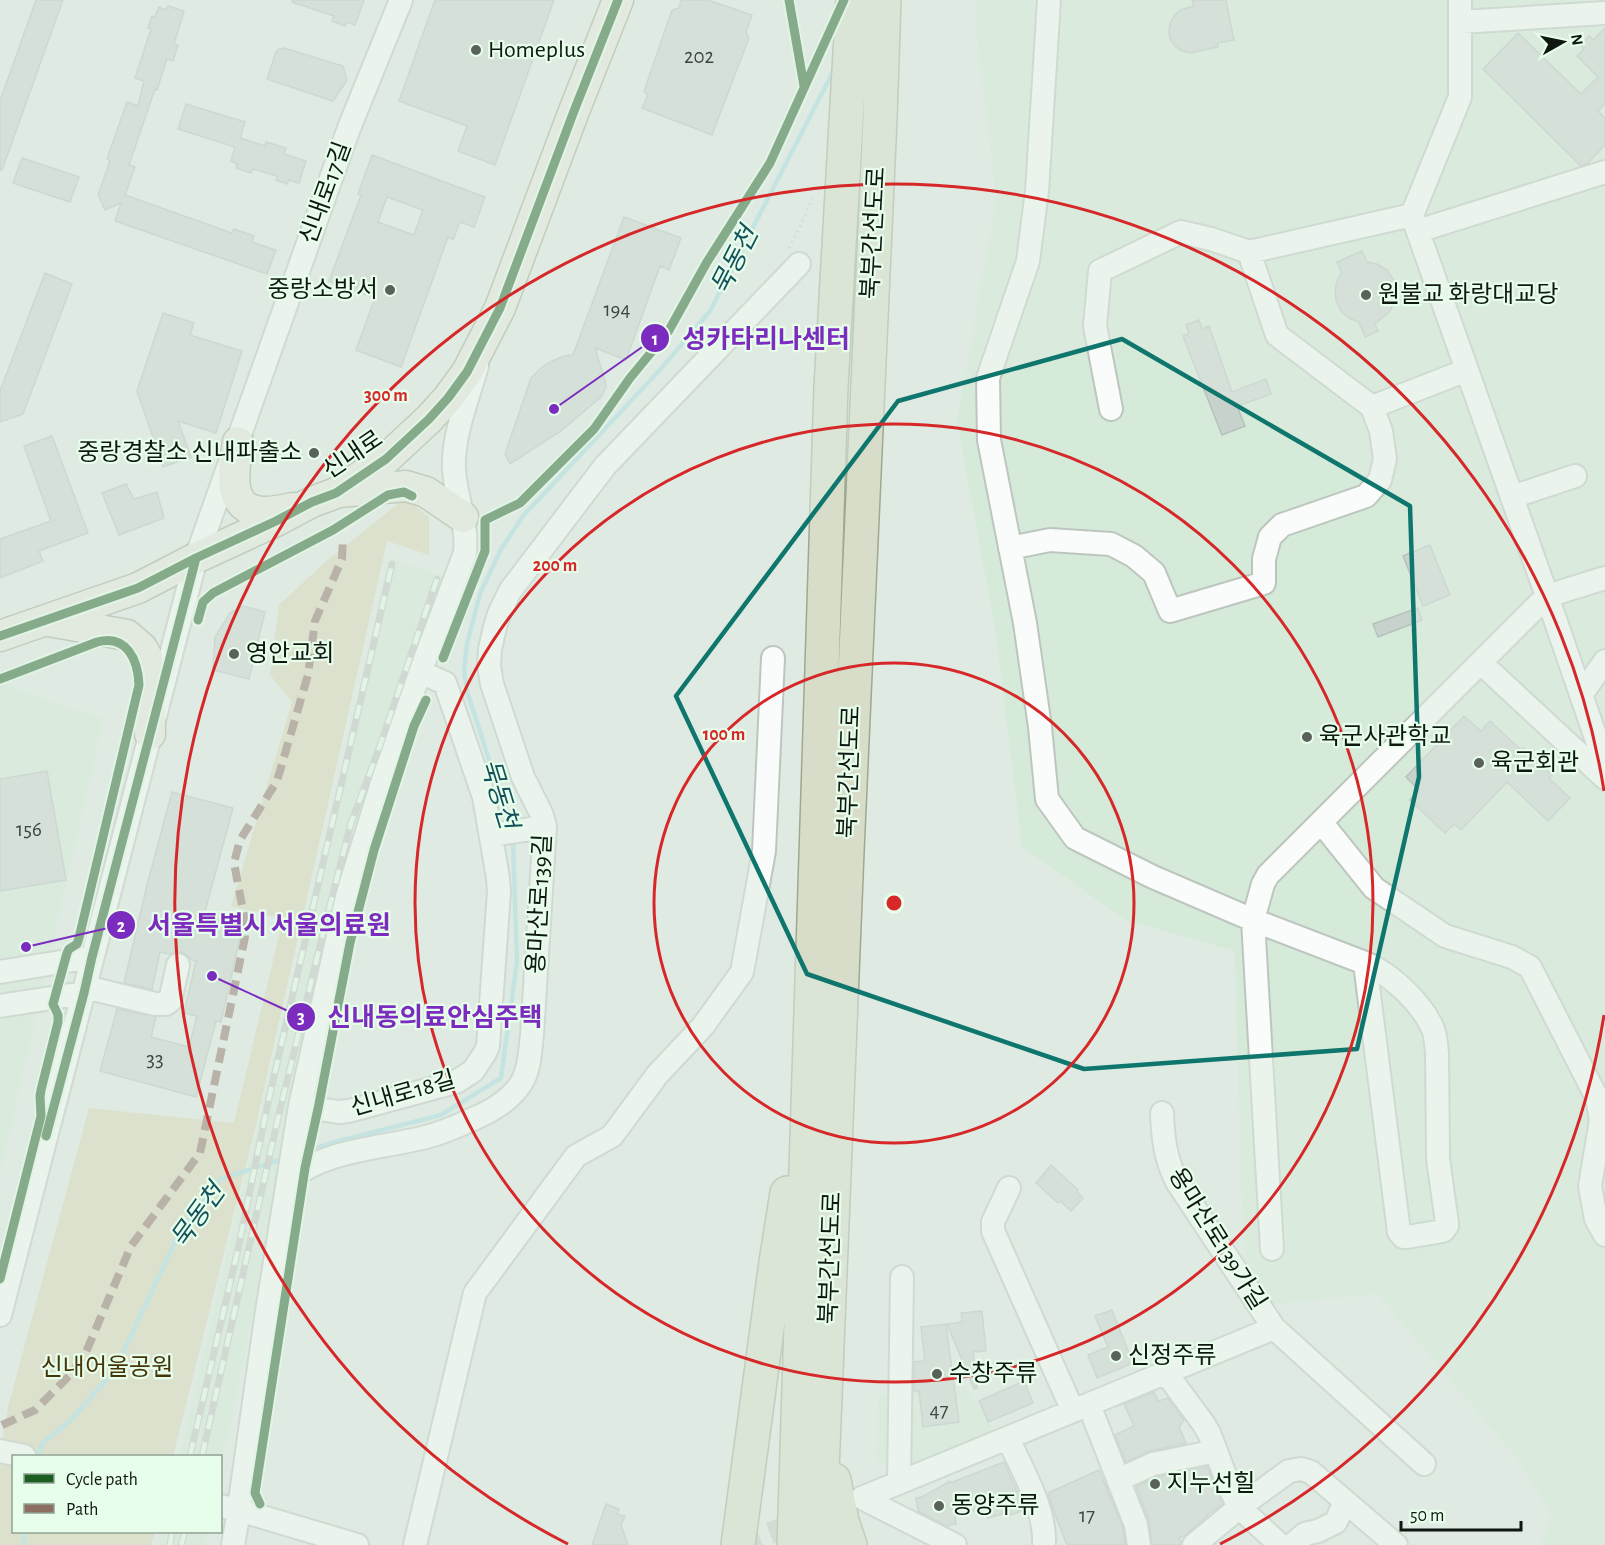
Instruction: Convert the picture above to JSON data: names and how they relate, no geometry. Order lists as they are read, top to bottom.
{
  "streets": {
    "highway": ["북부간선도로"],
    "main road": ["신내로"],
    "street": [
      "신내로17길",
      "용마산로139길",
      "신내로18길",
      "용마산로139가길"
    ]
  },
  "crossings": [
    ["신내로17길", "신내로"]
  ],
  "water": ["묵동천"],
  "parks": ["신내어울공원"],
  "places": [
    "Homeplus",
    "중랑소방서",
    "원불교 화랑대교당",
    "성카타리나센터",
    "중랑경찰소 신내파출소",
    "영안교회",
    "육군사관학교",
    "육군회관",
    "서울특별시 서울의료원",
    "신내동의료안심주택",
    "신정주류",
    "수창주류",
    "지누선힐",
    "동양주류"
  ],
  "house_numbers": [
    "202",
    "194",
    "156",
    "33",
    "47",
    "17"
  ],
  "legend": ["Cycle path", "Path"],
  "scale_bar": "50 m",
  "north": "right",
  "rings": ["300 m", "200 m", "100 m"]
}
